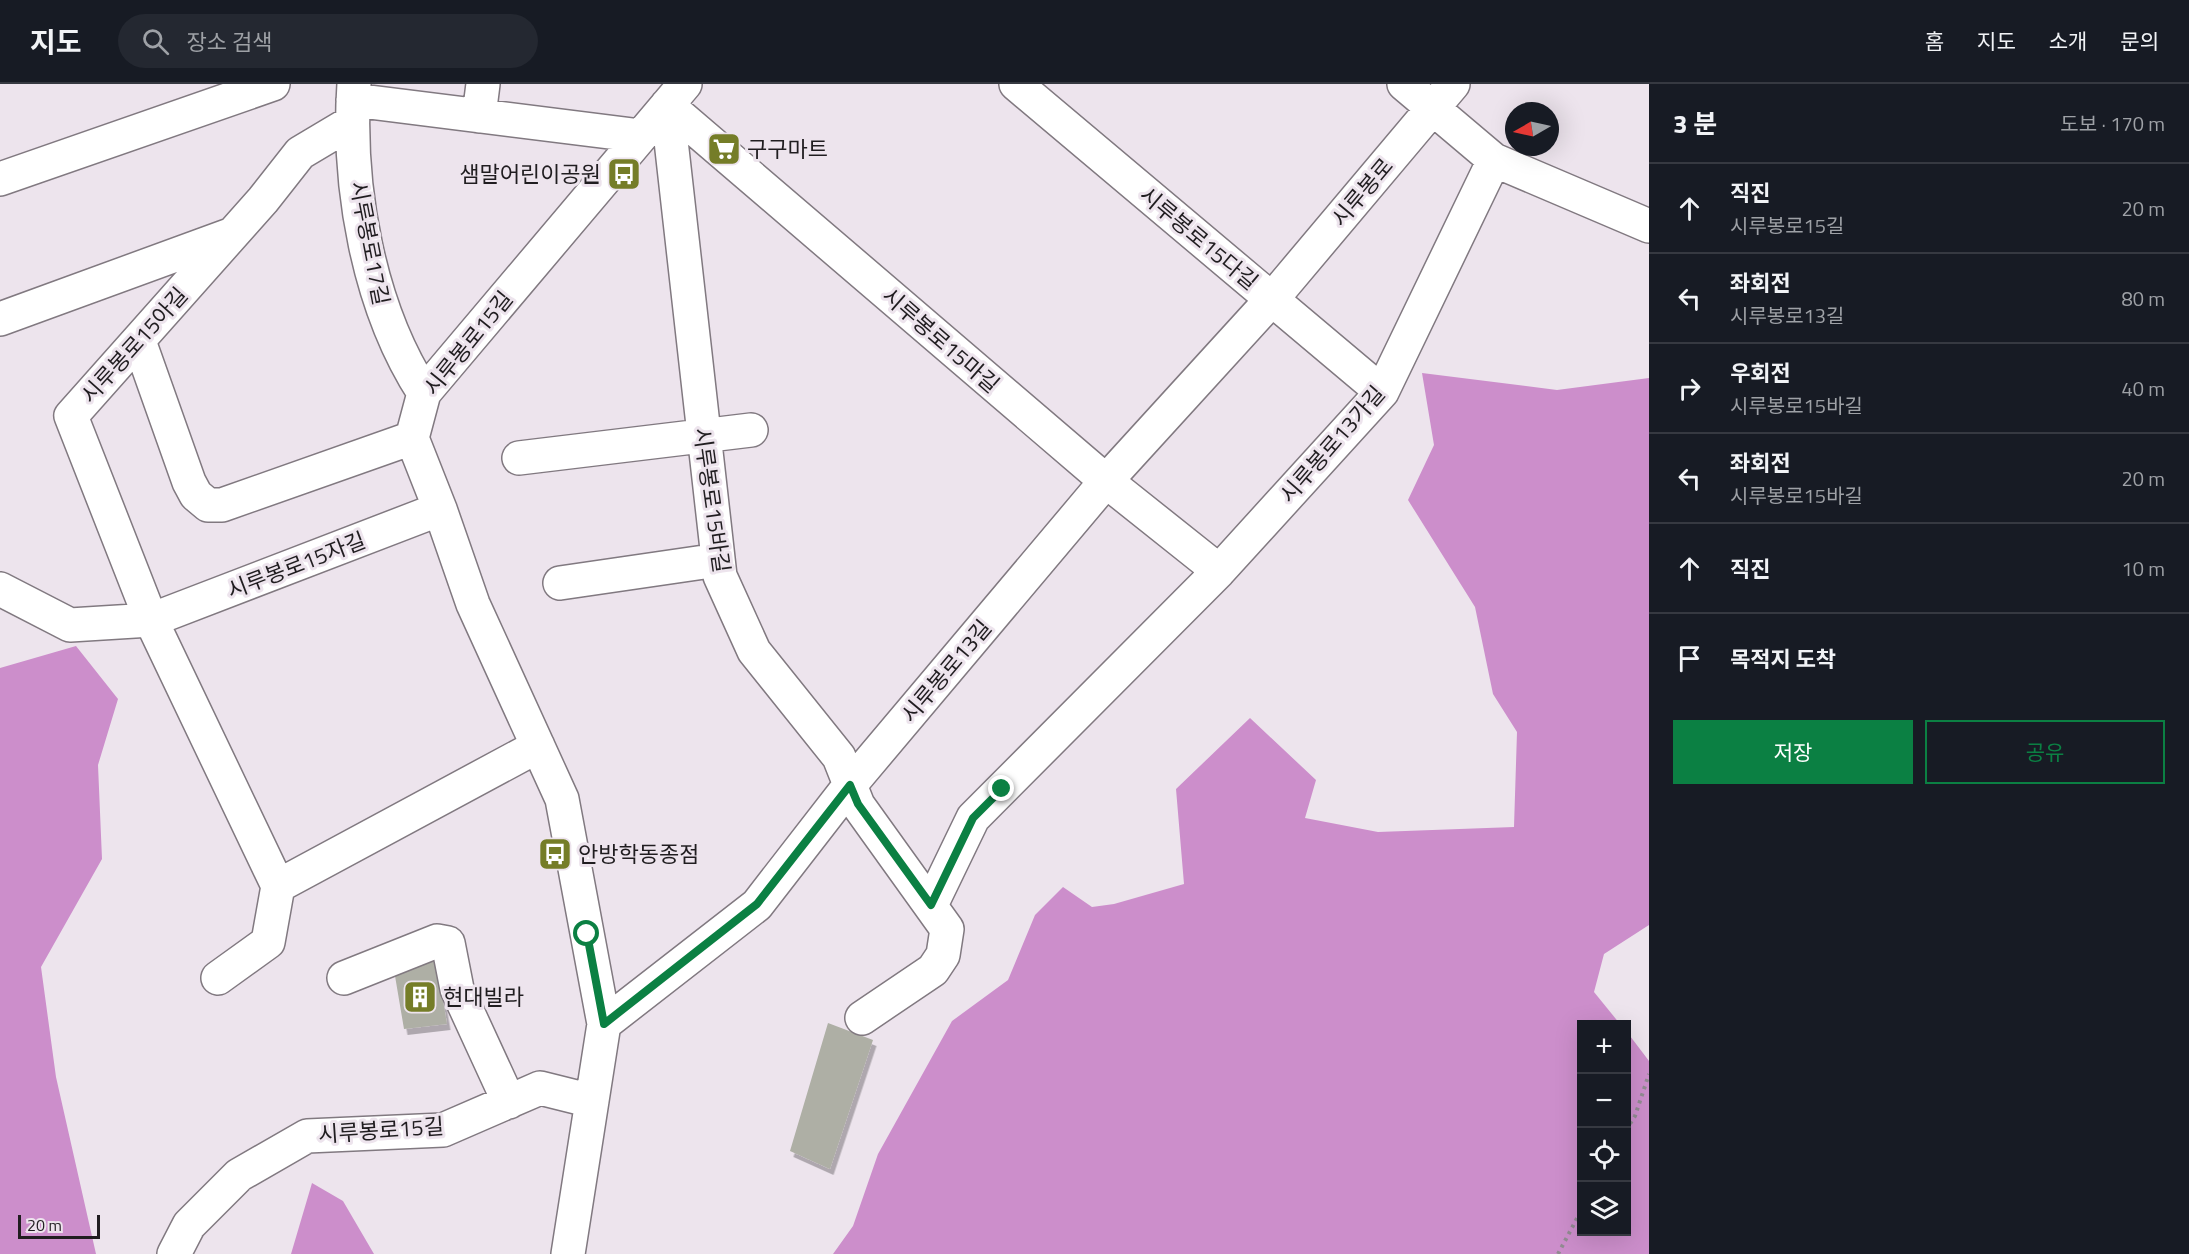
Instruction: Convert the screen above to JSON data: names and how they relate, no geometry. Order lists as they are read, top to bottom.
{
  "streets": {
    "street": [
      "시루봉로",
      "시루봉로15다길",
      "시루봉로17길",
      "시루봉로15마길",
      "시루봉로15길",
      "시루봉로15아길",
      "시루봉로13가길",
      "시루봉로15바길",
      "시루봉로15자길",
      "시루봉로13길"
    ]
  },
  "crossings": [
    ["시루봉로", "시루봉로15다길"],
    ["시루봉로", "시루봉로13길"],
    ["시루봉로15다길", "시루봉로13가길"],
    ["시루봉로15다길", "시루봉로13길"],
    ["시루봉로17길", "시루봉로15길"],
    ["시루봉로17길", "시루봉로15아길"],
    ["시루봉로15마길", "시루봉로15길"],
    ["시루봉로15마길", "시루봉로13가길"],
    ["시루봉로15마길", "시루봉로15바길"],
    ["시루봉로15마길", "시루봉로13길"],
    ["시루봉로15길", "시루봉로15바길"],
    ["시루봉로15아길", "시루봉로15자길"],
    ["시루봉로13가길", "시루봉로15바길"],
    ["시루봉로15바길", "시루봉로13길"]
  ],
  "places": {
    "supermarket": ["구구마트"],
    "bus stop": ["샘말어린이공원", "안방학동종점"],
    "building": ["현대빌라"]
  },
  "scale_bar": "20 m",
  "north": "left",
  "page": {
    "header": "지도",
    "search": "장소 검색",
    "nav": [
      "홈",
      "지도",
      "소개",
      "문의"
    ],
    "heading": ["3 분", "도보 · 170 m"],
    "list": [
      ["직진", "시루봉로15길", "20 m"],
      ["좌회전", "시루봉로13길", "80 m"],
      ["우회전", "시루봉로15바길", "40 m"],
      ["좌회전", "시루봉로15바길", "20 m"],
      ["직진", "10 m"],
      "목적지 도착"
    ],
    "buttons": ["저장", "공유"],
    "map_buttons": ["+", "−"],
    "scale": "20 m"
  }
}
